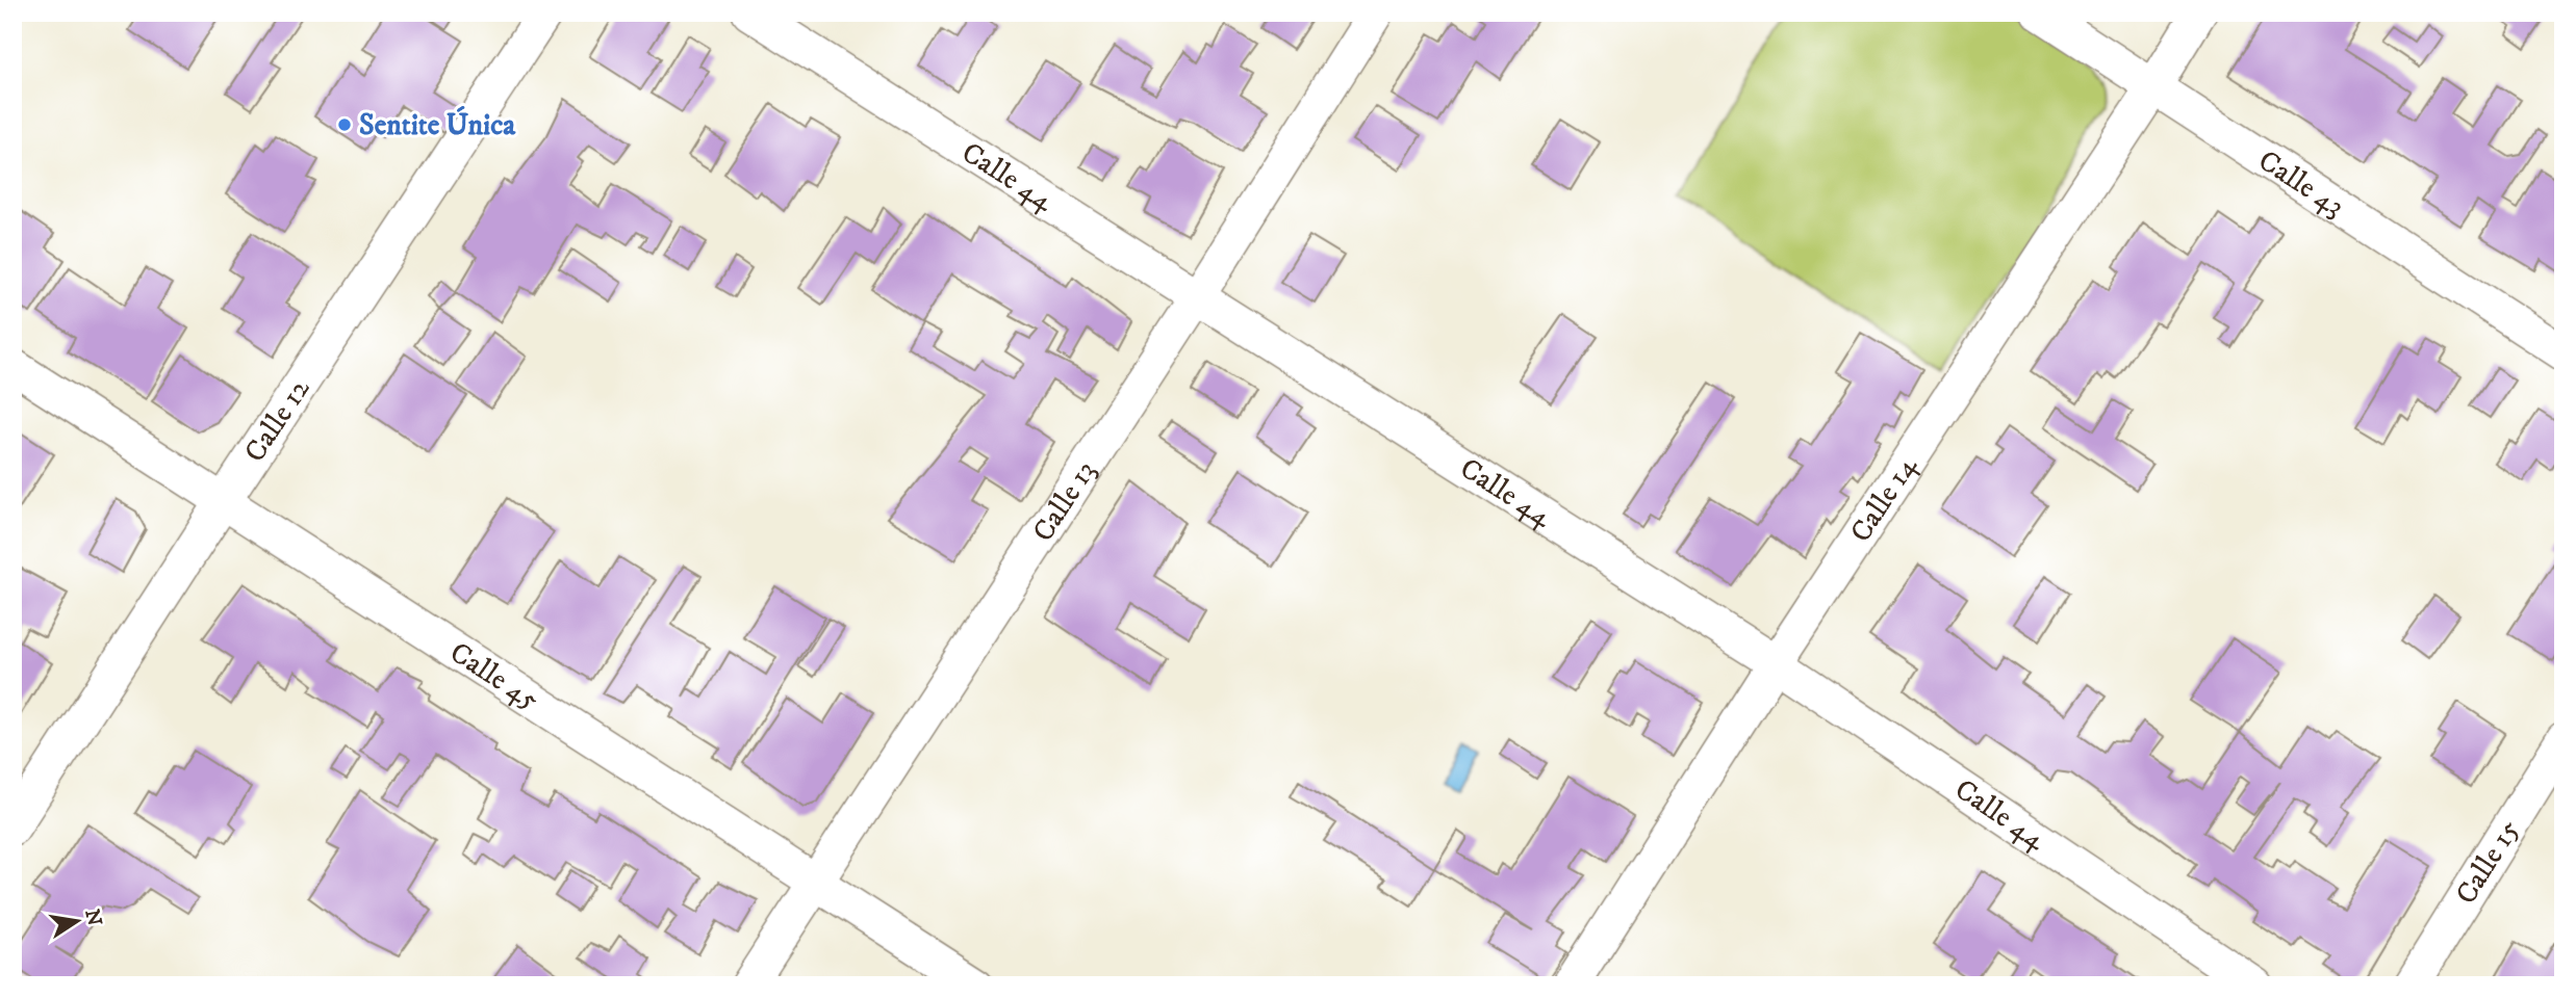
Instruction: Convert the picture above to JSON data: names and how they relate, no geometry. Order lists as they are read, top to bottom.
{
  "streets": {
    "street": [
      "Calle 44",
      "Calle 43",
      "Calle 12",
      "Calle 14",
      "Calle 13",
      "Calle 45",
      "Calle 15"
    ]
  },
  "crossings": [
    ["Calle 44", "Calle 14"],
    ["Calle 44", "Calle 13"],
    ["Calle 43", "Calle 14"],
    ["Calle 12", "Calle 45"],
    ["Calle 13", "Calle 45"]
  ],
  "places": ["Sentite Única"],
  "north": "right"
}
